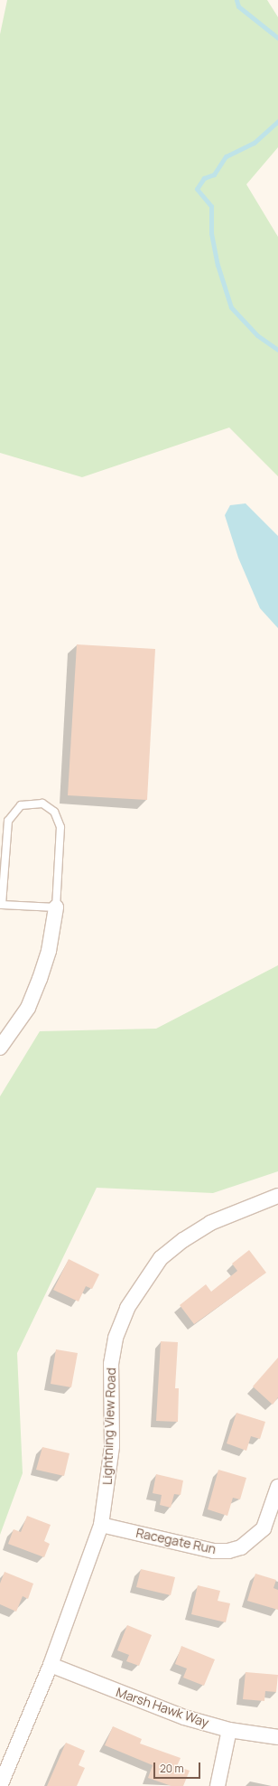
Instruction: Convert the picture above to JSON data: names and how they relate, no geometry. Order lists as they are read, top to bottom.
{
  "streets": {
    "street": ["Lightning View Road", "Racegate Run", "Marsh Hawk Way"]
  },
  "crossings": [
    ["Lightning View Road", "Racegate Run"],
    ["Lightning View Road", "Marsh Hawk Way"]
  ],
  "scale_bar": "20 m"
}
